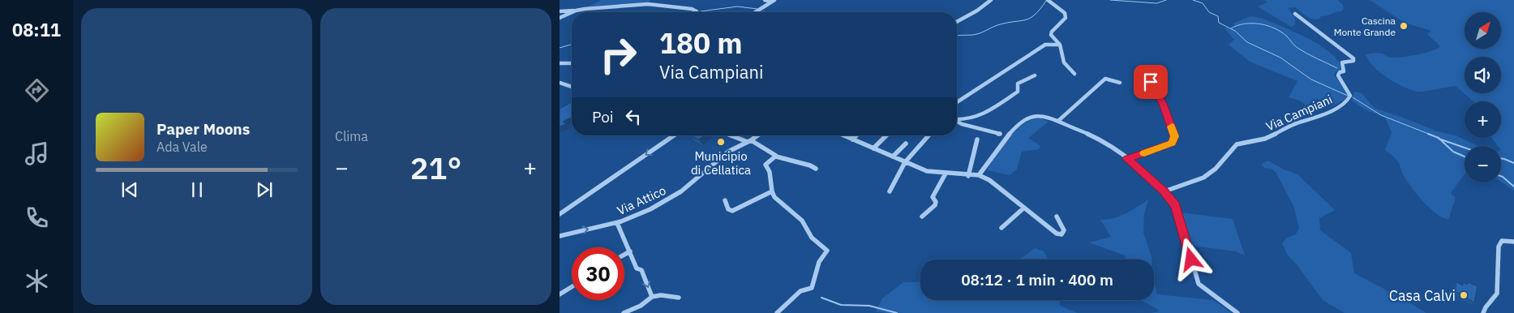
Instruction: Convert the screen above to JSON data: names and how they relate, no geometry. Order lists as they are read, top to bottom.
{
  "streets": {
    "street": ["Via Campiani", "Via Attico"]
  },
  "places": ["Cascina Monte Grande", "Municipio di Cellatica", "Casa Calvi"],
  "north": "top right",
  "page": {
    "tabs": "08:11",
    "tile": "Clima",
    "map_buttons": ["+", "−"],
    "turn": ["180 m", "Via Campiani"],
    "then": "Poi",
    "song": ["Paper Moons", "Ada Vale"],
    "heat": ["−", "21°", "+"],
    "limit": "30",
    "trip": "08:12 · 1 min · 400 m"
  }
}
